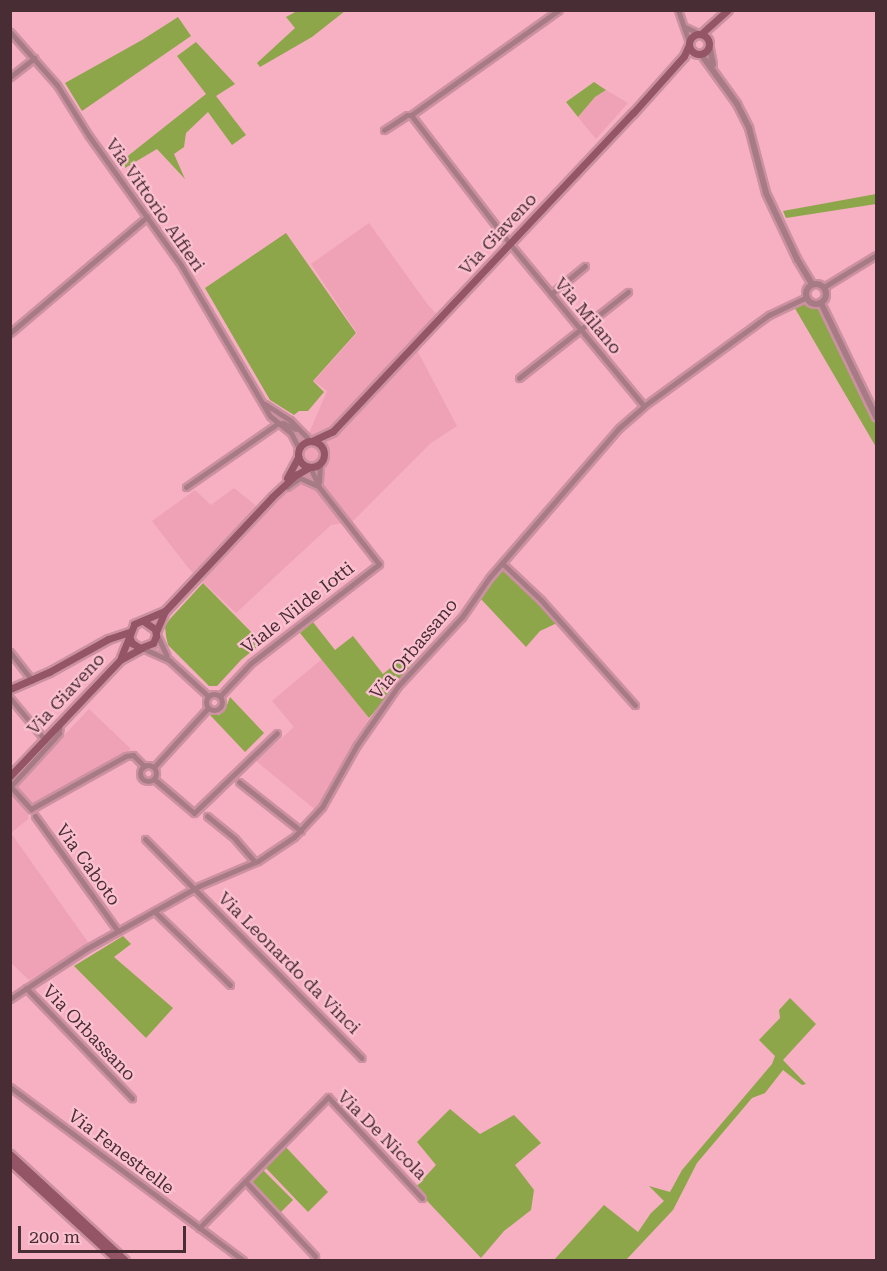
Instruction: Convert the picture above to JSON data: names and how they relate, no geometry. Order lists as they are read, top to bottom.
{
  "streets": {
    "main road": ["Via Giaveno"],
    "street": [
      "Via Vittorio Alfieri",
      "Via Milano",
      "Viale Nilde Iotti",
      "Via Orbassano",
      "Via Caboto",
      "Via Leonardo da Vinci",
      "Via De Nicola",
      "Via Fenestrelle"
    ]
  },
  "crossings": [
    ["Via Vittorio Alfieri", "Via Giaveno"],
    ["Via Giaveno", "Via Milano"],
    ["Via Giaveno", "Viale Nilde Iotti"],
    ["Via Milano", "Via Orbassano"],
    ["Via Orbassano", "Via Caboto"],
    ["Via Orbassano", "Via Leonardo da Vinci"],
    ["Via De Nicola", "Via Fenestrelle"]
  ],
  "scale_bar": "200 m"
}
